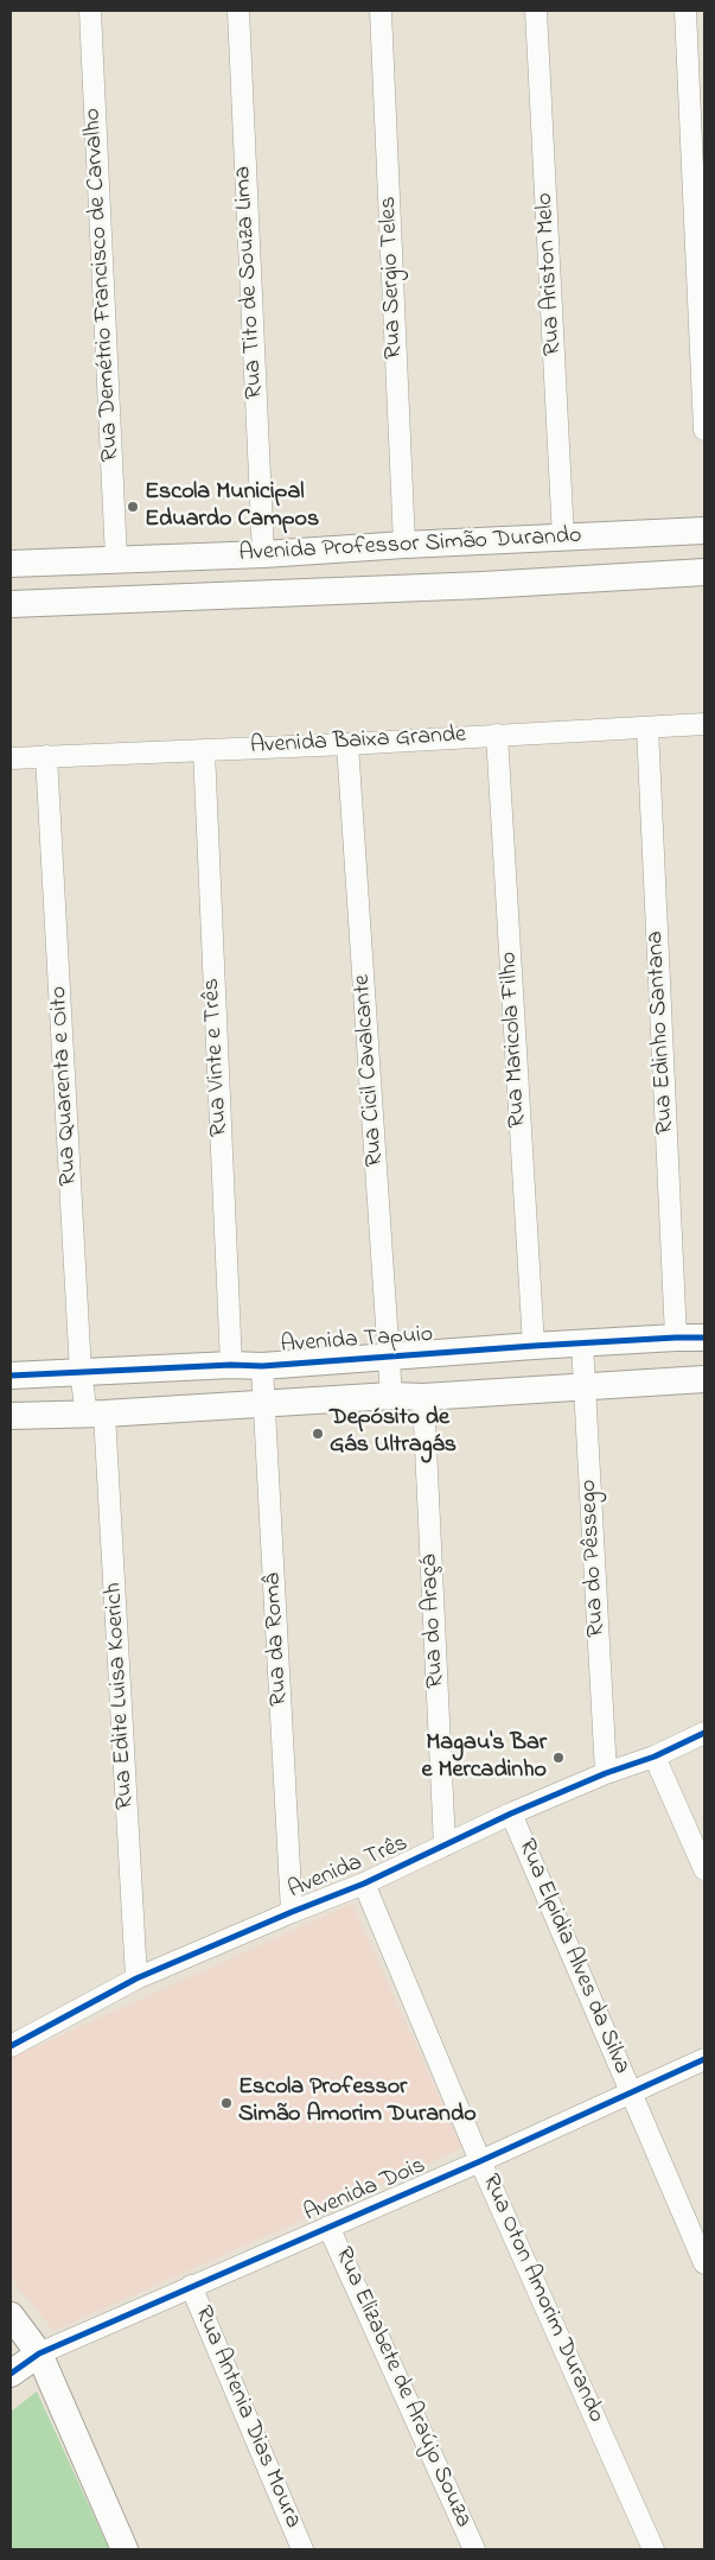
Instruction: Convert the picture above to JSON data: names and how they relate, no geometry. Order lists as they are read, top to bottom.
{
  "streets": {
    "street": [
      "Rua Ariston Melo",
      "Rua Sergio Teles",
      "Rua Tito de Souza Lima",
      "Rua Demétrio Francisco de Carvalho",
      "Avenida Professor Simão Durando",
      "Avenida Baixa Grande",
      "Rua Edinho Santana",
      "Rua Maricola Filho",
      "Rua Vinte e Três",
      "Rua Cicil Cavalcante",
      "Rua Quarenta e Oito",
      "Avenida Tapuio",
      "Rua do Pêssego",
      "Rua do Araçá",
      "Rua da Româ",
      "Rua Edite Luisa Koerich",
      "Avenida Três",
      "Rua Elpidia Alves da Silva",
      "Avenida Dois",
      "Rua Oton Amorim Durando",
      "Rua Elizabete de Araújo Souza",
      "Rua Antenia Dias Moura"
    ]
  },
  "crossings": [
    ["Rua Ariston Melo", "Avenida Professor Simão Durando"],
    ["Rua Sergio Teles", "Avenida Professor Simão Durando"],
    ["Rua Tito de Souza Lima", "Avenida Professor Simão Durando"],
    ["Rua Demétrio Francisco de Carvalho", "Avenida Professor Simão Durando"],
    ["Avenida Baixa Grande", "Rua Edinho Santana"],
    ["Avenida Baixa Grande", "Rua Maricola Filho"],
    ["Avenida Baixa Grande", "Rua Vinte e Três"],
    ["Avenida Baixa Grande", "Rua Cicil Cavalcante"],
    ["Avenida Baixa Grande", "Rua Quarenta e Oito"],
    ["Rua Edinho Santana", "Avenida Tapuio"],
    ["Rua Maricola Filho", "Avenida Tapuio"],
    ["Rua Vinte e Três", "Avenida Tapuio"],
    ["Rua Cicil Cavalcante", "Avenida Tapuio"],
    ["Rua Quarenta e Oito", "Avenida Tapuio"],
    ["Rua Quarenta e Oito", "Rua Edite Luisa Koerich"],
    ["Avenida Tapuio", "Rua do Pêssego"],
    ["Avenida Tapuio", "Rua da Româ"],
    ["Rua do Pêssego", "Avenida Três"],
    ["Rua do Araçá", "Avenida Três"],
    ["Rua da Româ", "Avenida Três"],
    ["Rua Edite Luisa Koerich", "Avenida Três"],
    ["Avenida Três", "Rua Elpidia Alves da Silva"],
    ["Avenida Três", "Rua Oton Amorim Durando"],
    ["Rua Elpidia Alves da Silva", "Avenida Dois"],
    ["Avenida Dois", "Rua Oton Amorim Durando"],
    ["Avenida Dois", "Rua Elizabete de Araújo Souza"],
    ["Avenida Dois", "Rua Antenia Dias Moura"]
  ],
  "places": [
    "Escola Municipal Eduardo Campos",
    "Depósito de Gás Ultragás",
    "Magau's Bar e Mercadinho",
    "Escola Professor Simão Amorim Durando"
  ]
}
